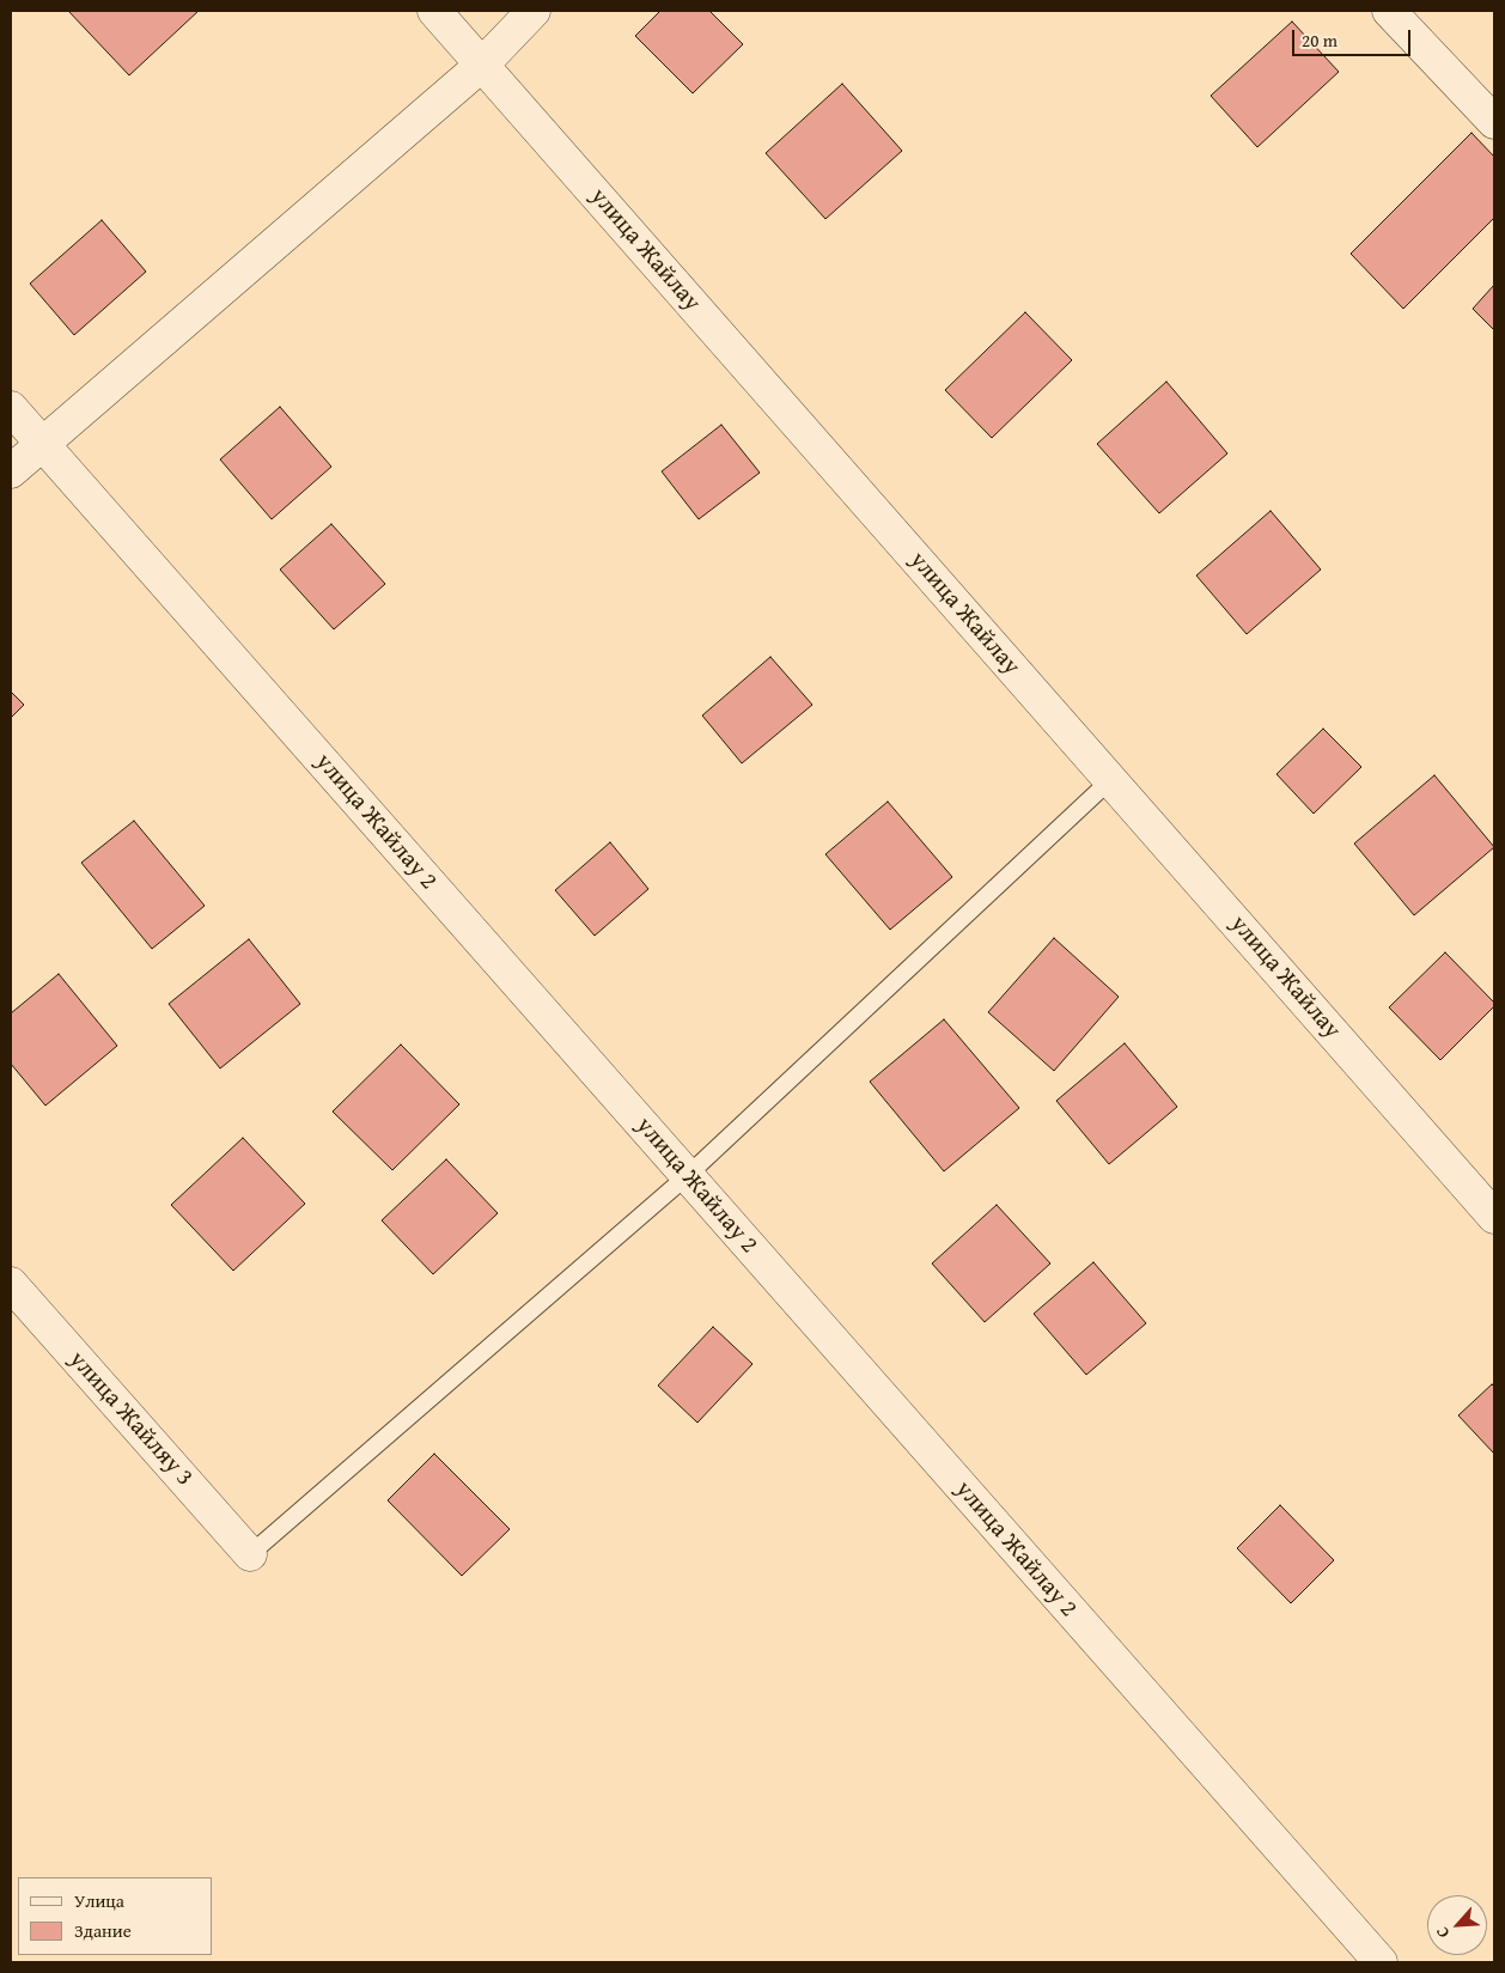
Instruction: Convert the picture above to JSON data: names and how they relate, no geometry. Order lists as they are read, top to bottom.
{
  "streets": {
    "street": ["улица Жайлау", "улица Жайлау 2", "улица Жайляу 3"]
  },
  "legend": ["Улица", "Здание"],
  "scale_bar": "20 m",
  "north": "bottom left"
}
